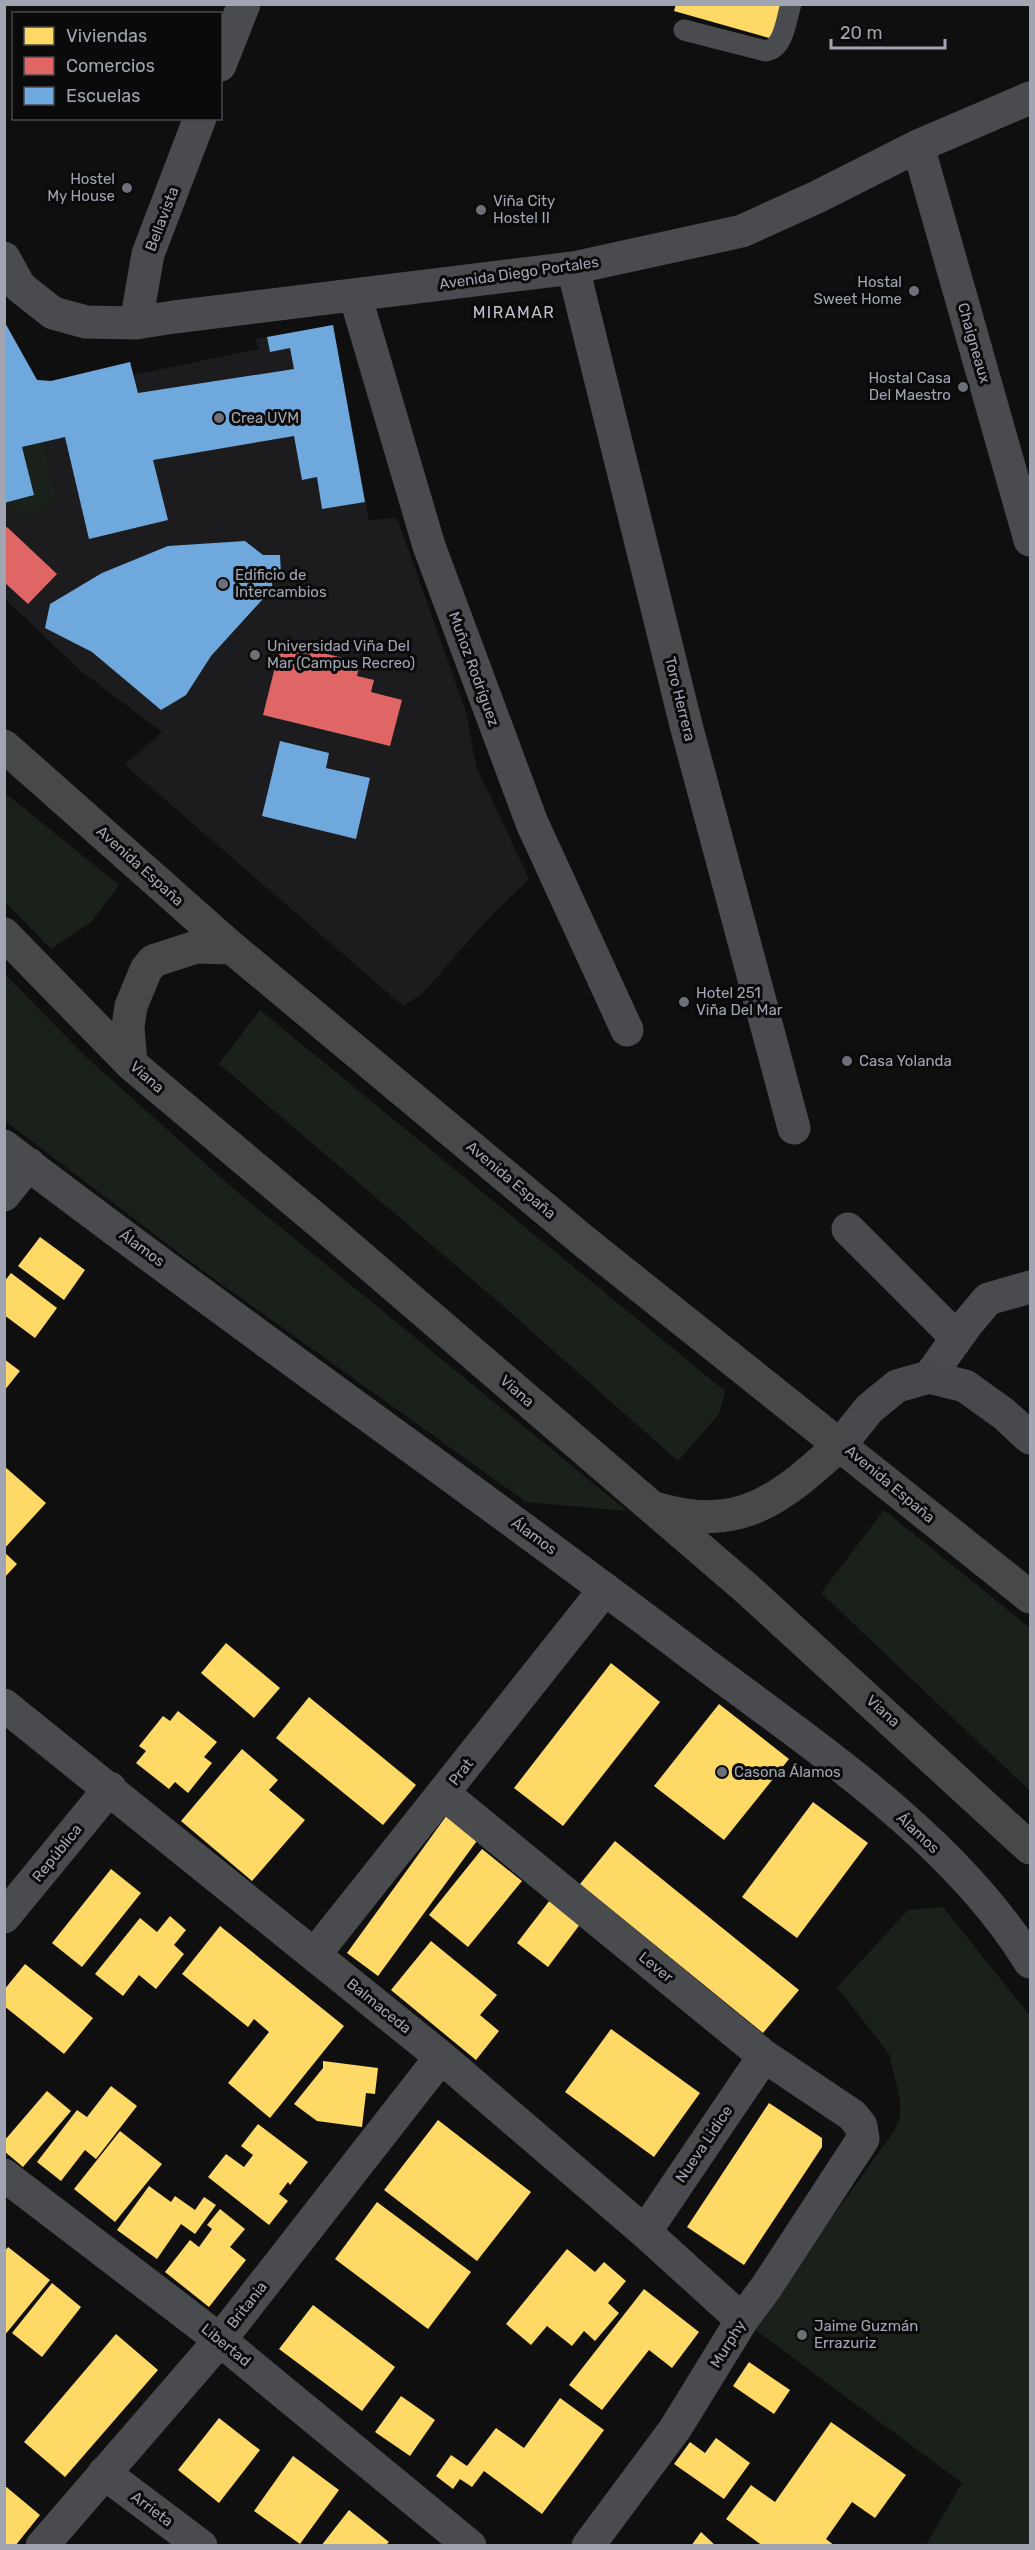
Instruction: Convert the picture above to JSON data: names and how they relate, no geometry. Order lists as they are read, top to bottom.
{
  "streets": {
    "main road": ["Avenida España", "Viana"],
    "street": [
      "Bellavista",
      "Avenida Diego Portales",
      "Chaigneaux",
      "Muñoz Rodríguez",
      "Toro Herrera",
      "Álamos",
      "Prat",
      "República",
      "Lever",
      "Balmaceda",
      "Nueva Lidice",
      "Britania",
      "Murphy",
      "Libertad",
      "Arrieta"
    ]
  },
  "crossings": [
    ["Bellavista", "Avenida Diego Portales"],
    ["Avenida Diego Portales", "Chaigneaux"],
    ["Avenida Diego Portales", "Muñoz Rodríguez"],
    ["Avenida Diego Portales", "Toro Herrera"],
    ["Álamos", "Prat"],
    ["Prat", "Lever"],
    ["Prat", "Balmaceda"],
    ["República", "Balmaceda"],
    ["Lever", "Nueva Lidice"],
    ["Lever", "Murphy"],
    ["Balmaceda", "Nueva Lidice"],
    ["Balmaceda", "Britania"],
    ["Balmaceda", "Murphy"],
    ["Britania", "Libertad"],
    ["Britania", "Arrieta"]
  ],
  "districts": ["MIRAMAR"],
  "places": [
    "Hostel My House",
    "Viña City Hostel II",
    "Hostal Sweet Home",
    "Hostal Casa Del Maestro",
    "Crea UVM",
    "Edificio de Intercambios",
    "Universidad Viña Del Mar (Campus Recreo)",
    "Hotel 251 Viña Del Mar",
    "Casa Yolanda",
    "Casona Álamos",
    "Jaime Guzmán Errazuriz"
  ],
  "legend": ["Viviendas", "Comercios", "Escuelas"],
  "scale_bar": "20 m"
}
